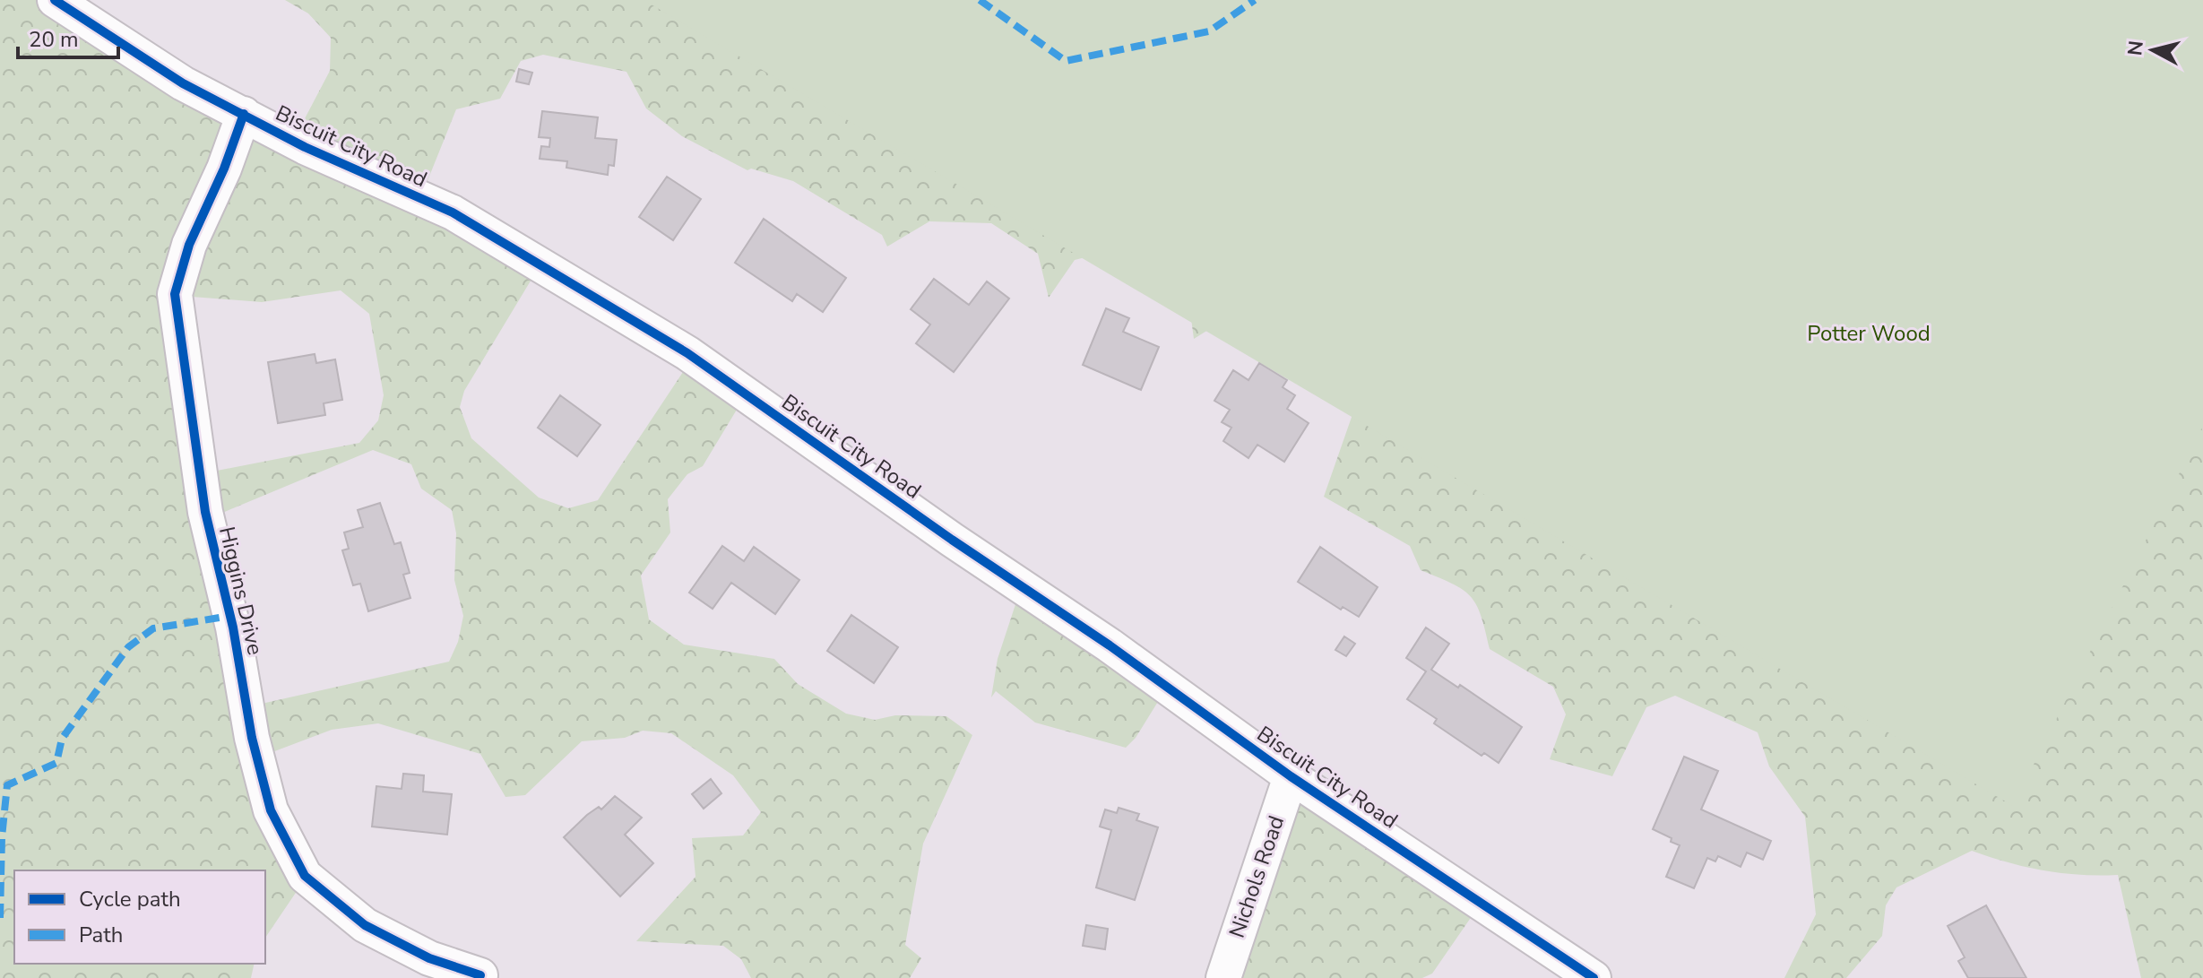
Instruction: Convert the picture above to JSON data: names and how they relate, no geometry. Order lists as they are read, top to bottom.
{
  "streets": {
    "street": ["Biscuit City Road", "Higgins Drive", "Nichols Road"]
  },
  "crossings": [
    ["Biscuit City Road", "Higgins Drive"],
    ["Biscuit City Road", "Nichols Road"]
  ],
  "parks": ["Potter Wood"],
  "legend": ["Cycle path", "Path"],
  "scale_bar": "20 m",
  "north": "left"
}
